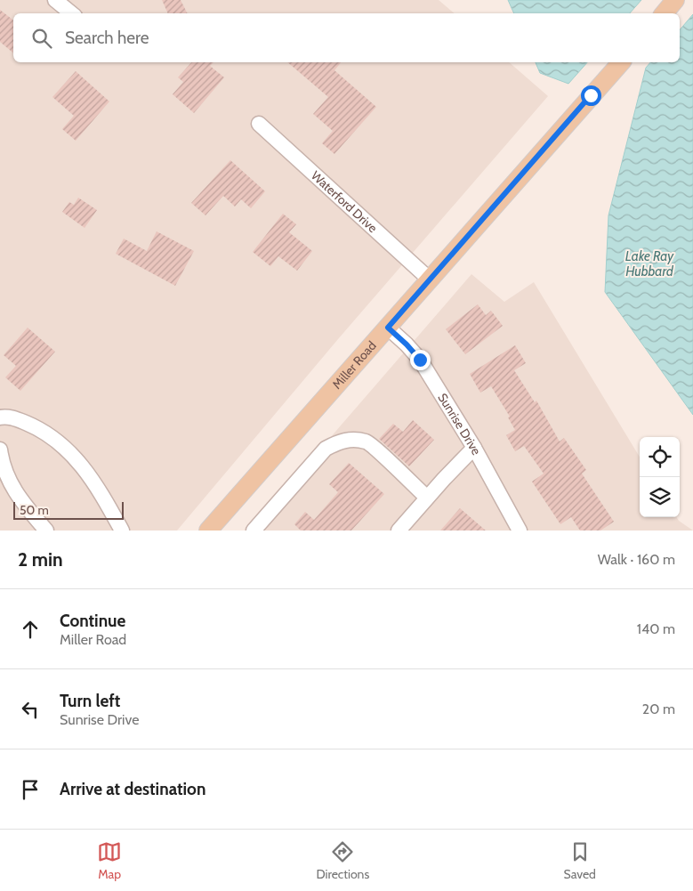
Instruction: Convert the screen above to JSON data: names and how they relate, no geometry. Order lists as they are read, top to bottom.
{
  "streets": {
    "main road": ["Miller Road"],
    "street": ["Waterford Drive", "Sunrise Drive"]
  },
  "crossings": [
    ["Waterford Drive", "Miller Road"],
    ["Miller Road", "Sunrise Drive"]
  ],
  "water": ["Lake Ray Hubbard"],
  "scale_bar": "50 m",
  "page": {
    "search": "Search here",
    "scale": "50 m",
    "heading": ["2 min", "Walk · 160 m"],
    "list": [
      ["Continue", "Miller Road", "140 m"],
      ["Turn left", "Sunrise Drive", "20 m"],
      "Arrive at destination"
    ],
    "nav": ["Map", "Directions", "Saved"]
  }
}
